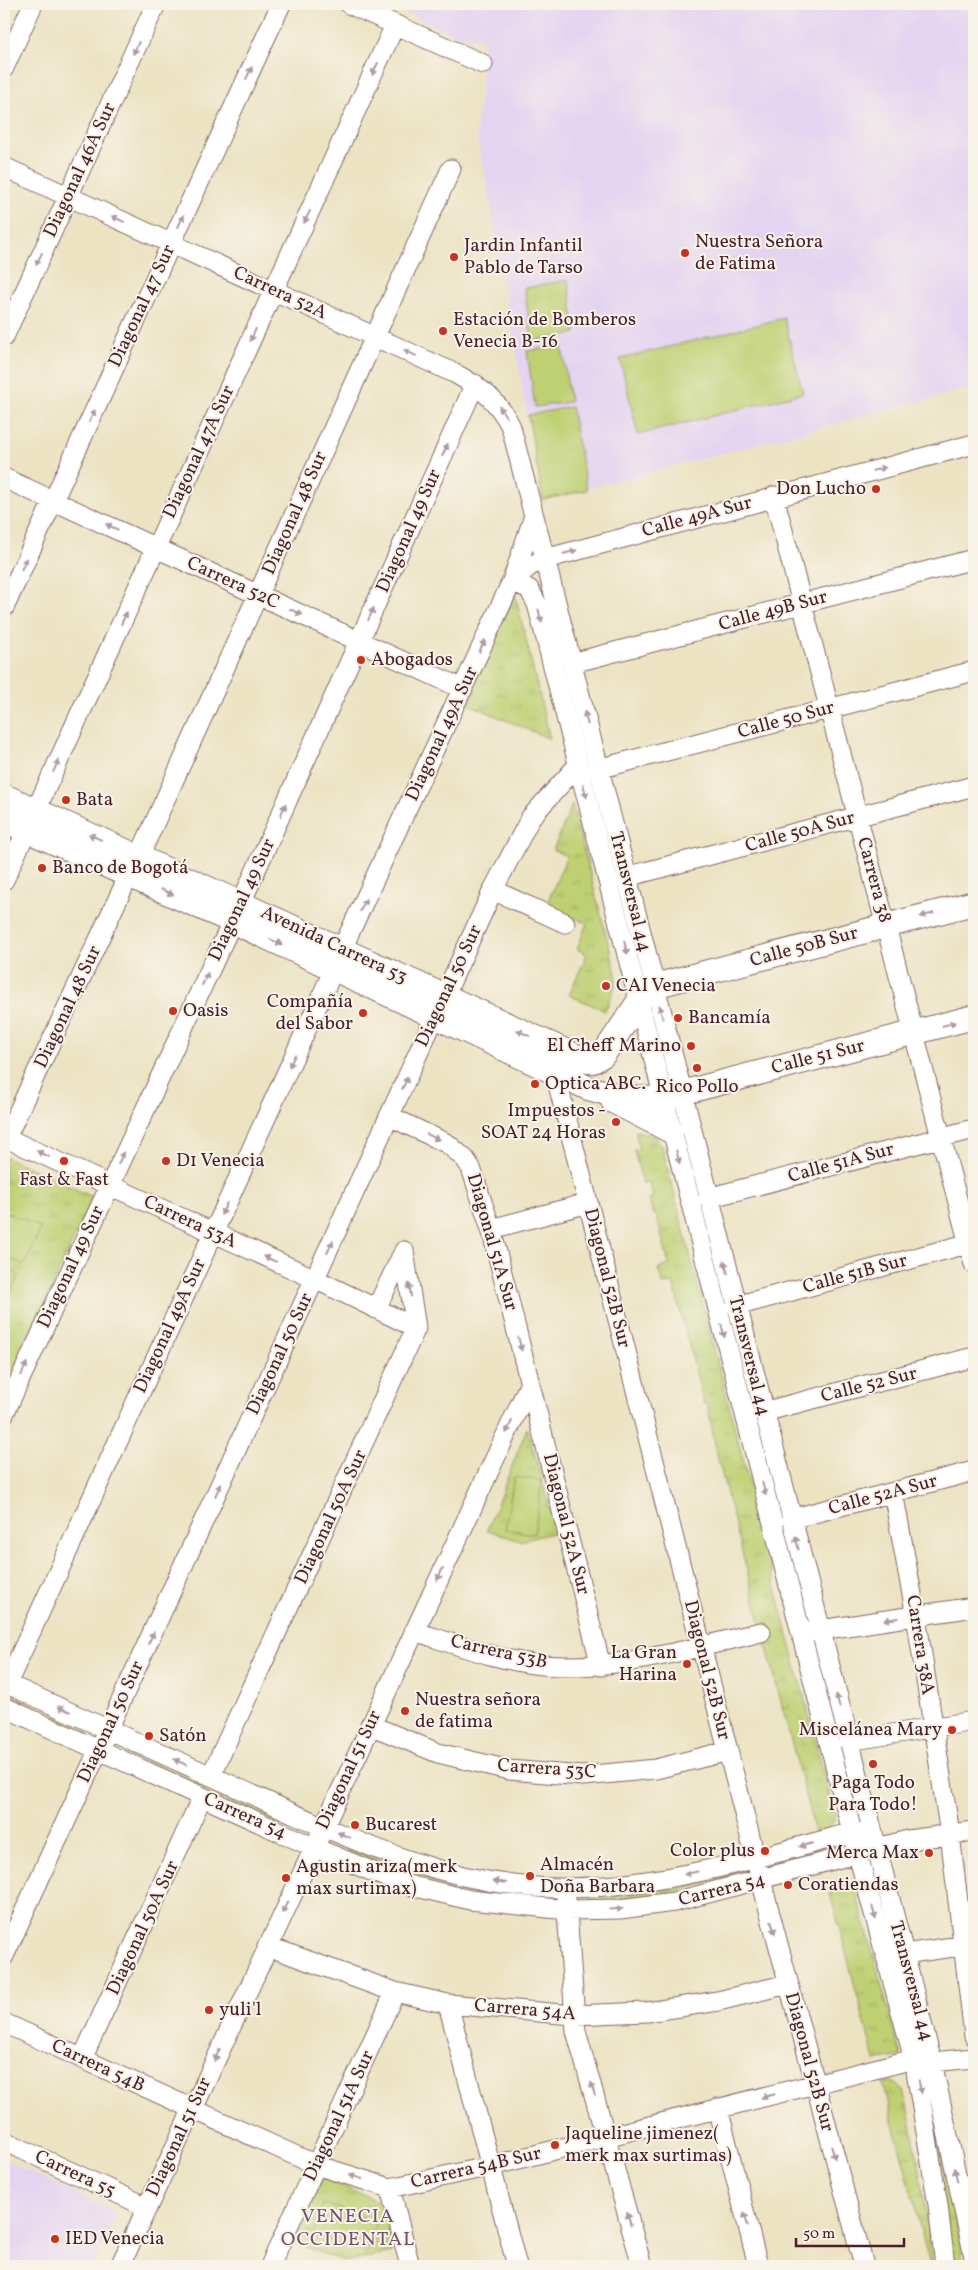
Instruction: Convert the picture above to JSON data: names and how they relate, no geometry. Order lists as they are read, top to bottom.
{
  "streets": {
    "main road": ["Avenida Carrera 53", "Calle 50B Sur", "Calle 51 Sur"],
    "street": [
      "Diagonal 46A Sur",
      "Carrera 52A",
      "Diagonal 47 Sur",
      "Diagonal 47A Sur",
      "Diagonal 48 Sur",
      "Calle 49A Sur",
      "Diagonal 49 Sur",
      "Carrera 52C",
      "Calle 49B Sur",
      "Calle 50 Sur",
      "Diagonal 49A Sur",
      "Calle 50A Sur",
      "Carrera 38",
      "Transversal 44",
      "Diagonal 50 Sur",
      "Calle 51A Sur",
      "Carrera 53A",
      "Diagonal 51A Sur",
      "Calle 51B Sur",
      "Diagonal 52B Sur",
      "Calle 52 Sur",
      "Calle 52A Sur",
      "Diagonal 50A Sur",
      "Diagonal 52A Sur",
      "Carrera 38A",
      "Carrera 53B",
      "Carrera 53C",
      "Diagonal 51 Sur",
      "Carrera 54",
      "Carrera 54A",
      "Carrera 54B",
      "Carrera 54B Sur",
      "Carrera 55"
    ]
  },
  "crossings": [
    ["Diagonal 46A Sur", "Carrera 52A"],
    ["Carrera 52A", "Diagonal 47 Sur"],
    ["Carrera 52A", "Diagonal 47A Sur"],
    ["Carrera 52A", "Diagonal 48 Sur"],
    ["Carrera 52A", "Diagonal 49 Sur"],
    ["Carrera 52A", "Transversal 44"],
    ["Diagonal 47 Sur", "Carrera 52C"],
    ["Diagonal 47A Sur", "Carrera 52C"],
    ["Diagonal 47A Sur", "Avenida Carrera 53"],
    ["Diagonal 48 Sur", "Carrera 52C"],
    ["Diagonal 48 Sur", "Avenida Carrera 53"],
    ["Diagonal 48 Sur", "Carrera 53A"],
    ["Calle 49A Sur", "Diagonal 49A Sur"],
    ["Calle 49A Sur", "Carrera 38"],
    ["Calle 49A Sur", "Transversal 44"],
    ["Diagonal 49 Sur", "Carrera 52C"],
    ["Diagonal 49 Sur", "Avenida Carrera 53"],
    ["Diagonal 49 Sur", "Carrera 53A"],
    ["Carrera 52C", "Diagonal 49A Sur"],
    ["Calle 49B Sur", "Carrera 38"],
    ["Calle 49B Sur", "Transversal 44"],
    ["Calle 50 Sur", "Carrera 38"],
    ["Calle 50 Sur", "Transversal 44"],
    ["Diagonal 49A Sur", "Transversal 44"],
    ["Diagonal 49A Sur", "Avenida Carrera 53"],
    ["Diagonal 49A Sur", "Carrera 53A"],
    ["Diagonal 49A Sur", "Carrera 54"],
    ["Calle 50A Sur", "Carrera 38"],
    ["Calle 50A Sur", "Transversal 44"],
    ["Carrera 38", "Calle 50B Sur"],
    ["Carrera 38", "Calle 51 Sur"],
    ["Carrera 38", "Calle 51A Sur"],
    ["Carrera 38", "Calle 51B Sur"],
    ["Transversal 44", "Avenida Carrera 53"],
    ["Transversal 44", "Calle 50B Sur"],
    ["Transversal 44", "Diagonal 50 Sur"],
    ["Transversal 44", "Calle 51 Sur"],
    ["Transversal 44", "Calle 51A Sur"],
    ["Transversal 44", "Calle 51B Sur"],
    ["Transversal 44", "Calle 52 Sur"],
    ["Transversal 44", "Calle 52A Sur"],
    ["Transversal 44", "Carrera 54"],
    ["Transversal 44", "Carrera 54B Sur"],
    ["Avenida Carrera 53", "Calle 50B Sur"],
    ["Avenida Carrera 53", "Diagonal 50 Sur"],
    ["Avenida Carrera 53", "Calle 51 Sur"],
    ["Avenida Carrera 53", "Diagonal 52B Sur"],
    ["Diagonal 50 Sur", "Carrera 53A"],
    ["Diagonal 50 Sur", "Diagonal 51A Sur"],
    ["Diagonal 50 Sur", "Carrera 54"],
    ["Carrera 53A", "Diagonal 50A Sur"],
    ["Diagonal 51A Sur", "Diagonal 52A Sur"],
    ["Diagonal 51A Sur", "Diagonal 51 Sur"],
    ["Diagonal 51A Sur", "Carrera 54A"],
    ["Diagonal 51A Sur", "Carrera 54B Sur"],
    ["Diagonal 52B Sur", "Carrera 53B"],
    ["Diagonal 52B Sur", "Carrera 53C"],
    ["Diagonal 52B Sur", "Carrera 54"],
    ["Diagonal 52B Sur", "Carrera 54A"],
    ["Diagonal 52B Sur", "Carrera 54B Sur"],
    ["Calle 52A Sur", "Carrera 38A"],
    ["Diagonal 50A Sur", "Carrera 54"],
    ["Diagonal 50A Sur", "Carrera 54B"],
    ["Diagonal 52A Sur", "Carrera 53B"],
    ["Diagonal 52A Sur", "Diagonal 51 Sur"],
    ["Carrera 38A", "Carrera 54"],
    ["Carrera 53B", "Diagonal 51 Sur"],
    ["Carrera 53C", "Diagonal 51 Sur"],
    ["Diagonal 51 Sur", "Carrera 54"],
    ["Diagonal 51 Sur", "Carrera 54A"],
    ["Diagonal 51 Sur", "Carrera 54B"],
    ["Diagonal 51 Sur", "Carrera 54B Sur"],
    ["Diagonal 51 Sur", "Carrera 55"],
    ["Carrera 54B", "Carrera 54B Sur"]
  ],
  "one_way": [
    "Diagonal 46A Sur",
    "Carrera 52A",
    "Diagonal 47 Sur",
    "Calle 49A Sur",
    "Diagonal 49 Sur",
    "Diagonal 50 Sur",
    "Carrera 53A",
    "Diagonal 51A Sur",
    "Diagonal 51 Sur"
  ],
  "districts": ["VENECIA OCCIDENTAL"],
  "places": [
    "Nuestra Señora de Fatima",
    "Jardin Infantil Pablo de Tarso",
    "Estación de Bomberos Venecia B-16",
    "Don Lucho",
    "Abogados",
    "Bata",
    "Banco de Bogotá",
    "CAI Venecia",
    "Oasis",
    "Compañía del Sabor",
    "Bancamía",
    "El Cheff Marino",
    "Rico Pollo",
    "Optica ABC.",
    "Impuestos - SOAT 24 Horas",
    "Fast & Fast",
    "D1 Venecia",
    "La Gran Harina",
    "Nuestra señora de fatima",
    "Miscelánea Mary",
    "Satón",
    "Paga Todo Para Todo!",
    "Bucarest",
    "Color plus",
    "Merca Max",
    "Almacén Doña Barbara",
    "Agustin ariza(merk max surtimax)",
    "Coratiendas",
    "yuli'l",
    "Jaqueline jimenez( merk max surtimas)",
    "IED Venecia"
  ],
  "scale_bar": "50 m"
}
